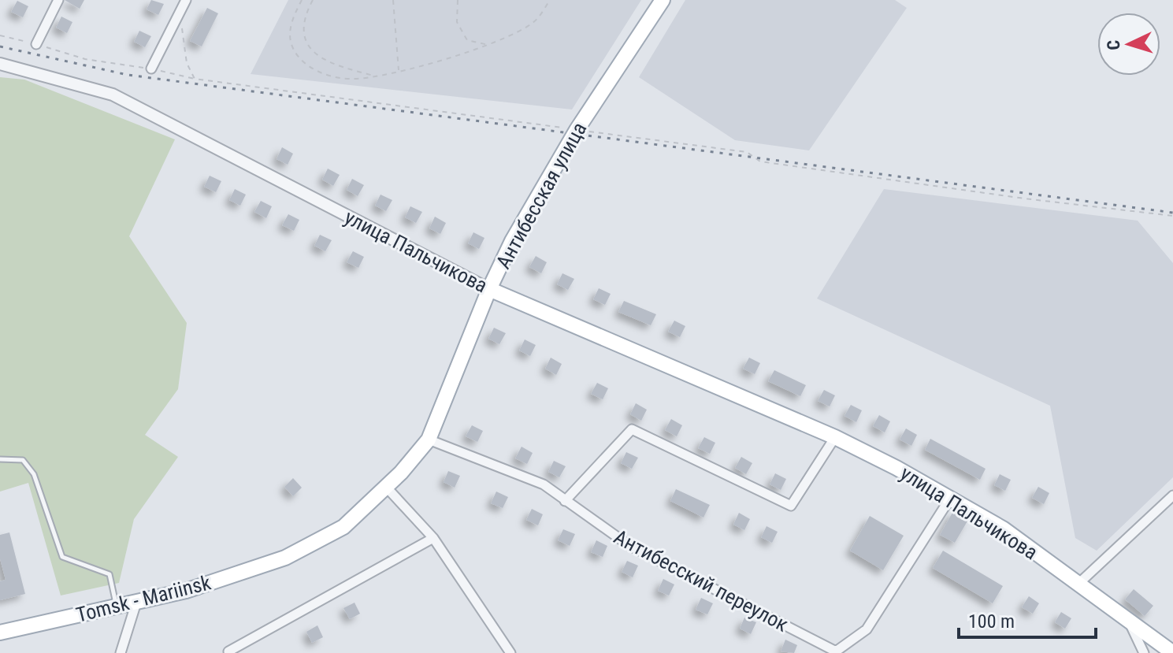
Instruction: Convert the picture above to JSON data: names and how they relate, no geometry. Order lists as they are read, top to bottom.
{
  "streets": {
    "main road": ["Антибесская улица", "улица Пальчикова", "Tomsk - Mariinsk"],
    "street": ["Антибесский переулок"]
  },
  "crossings": [
    ["Антибесская улица", "улица Пальчикова"],
    ["Антибесская улица", "Антибесский переулок"],
    ["Антибесская улица", "Tomsk - Mariinsk"],
    ["улица Пальчикова", "Антибесский переулок"]
  ],
  "scale_bar": "100 m",
  "north": "left"
}
